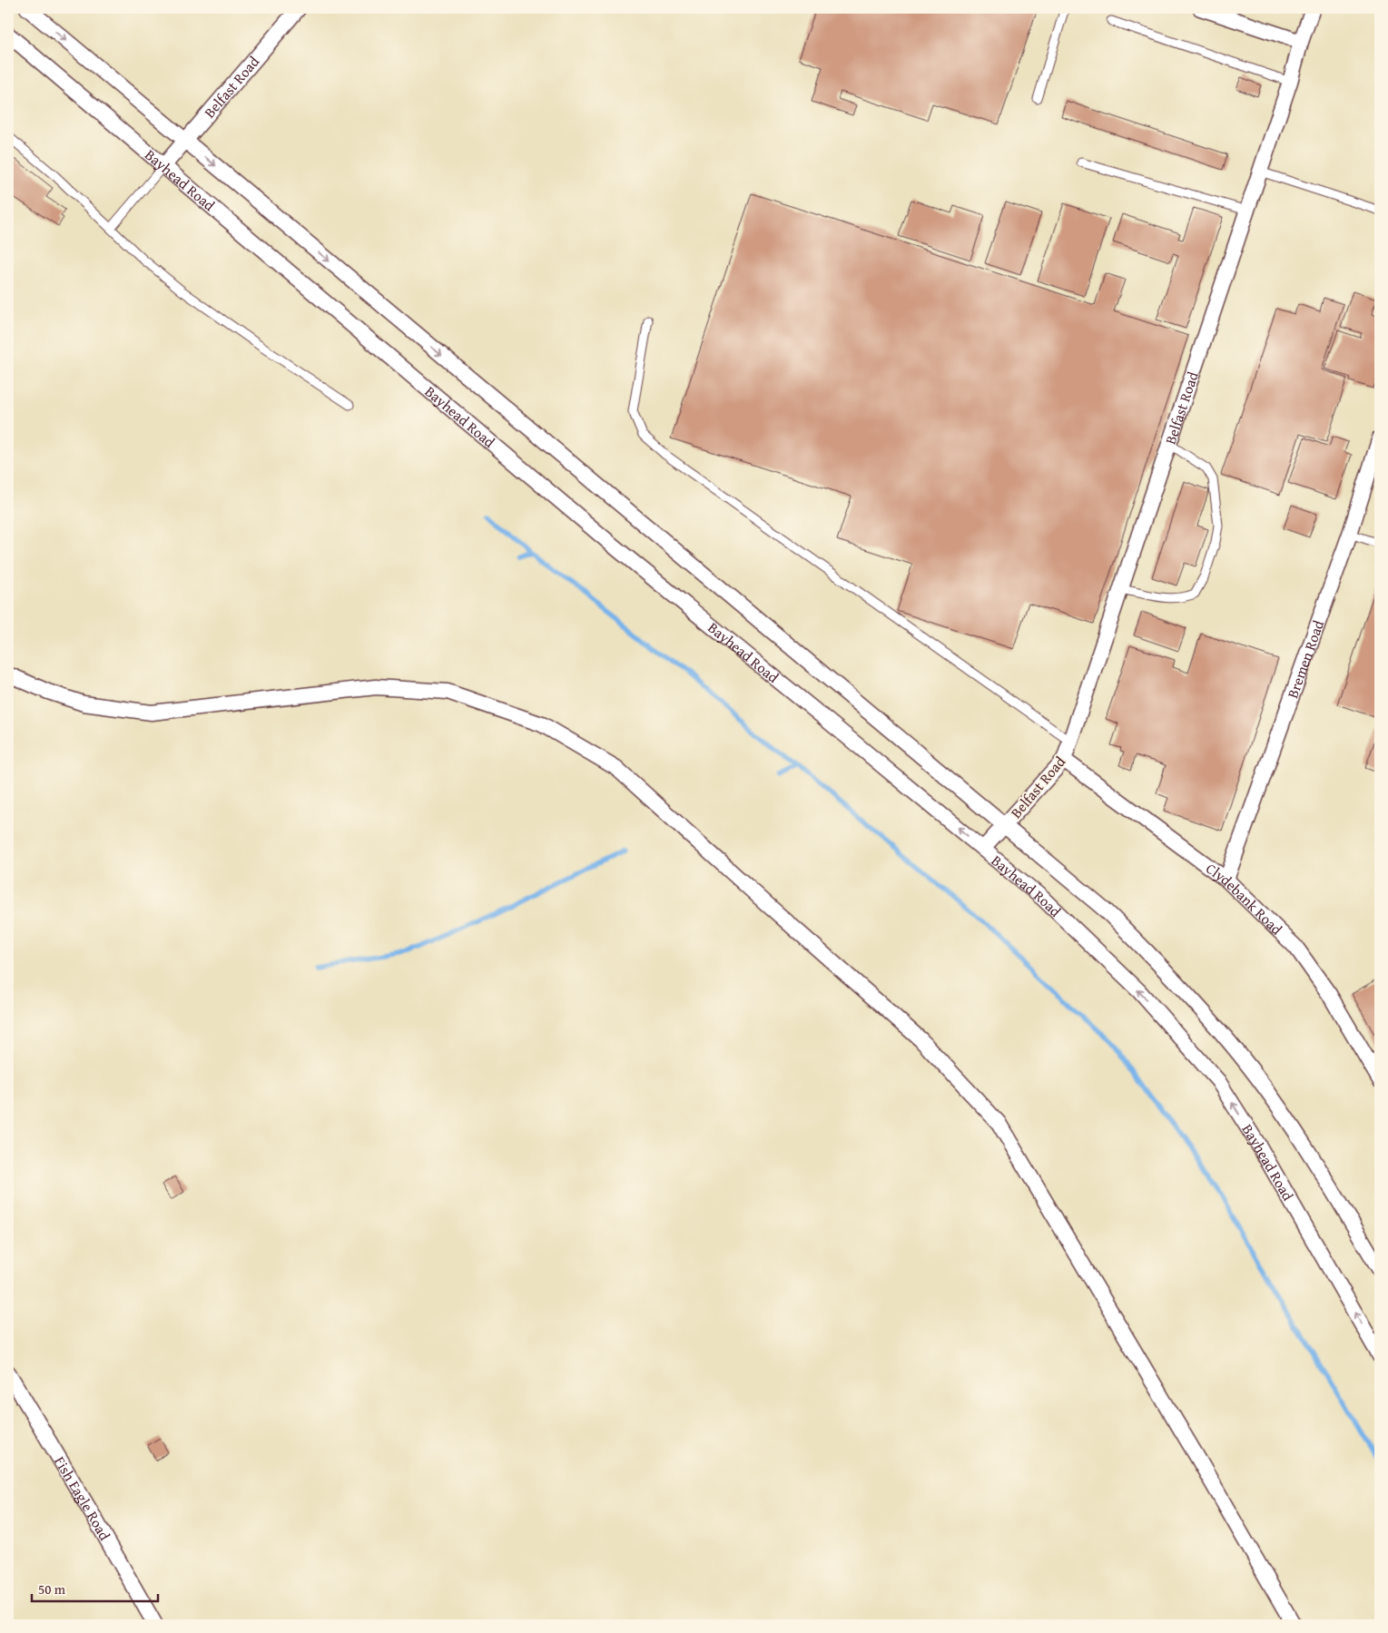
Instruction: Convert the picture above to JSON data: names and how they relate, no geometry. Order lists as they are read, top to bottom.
{
  "streets": {
    "street": [
      "Belfast Road",
      "Bayhead Road",
      "Bremen Road",
      "Clydebank Road",
      "Fish Eagle Road"
    ]
  },
  "crossings": [
    ["Belfast Road", "Bayhead Road"],
    ["Belfast Road", "Clydebank Road"],
    ["Bremen Road", "Clydebank Road"]
  ],
  "scale_bar": "50 m"
}
